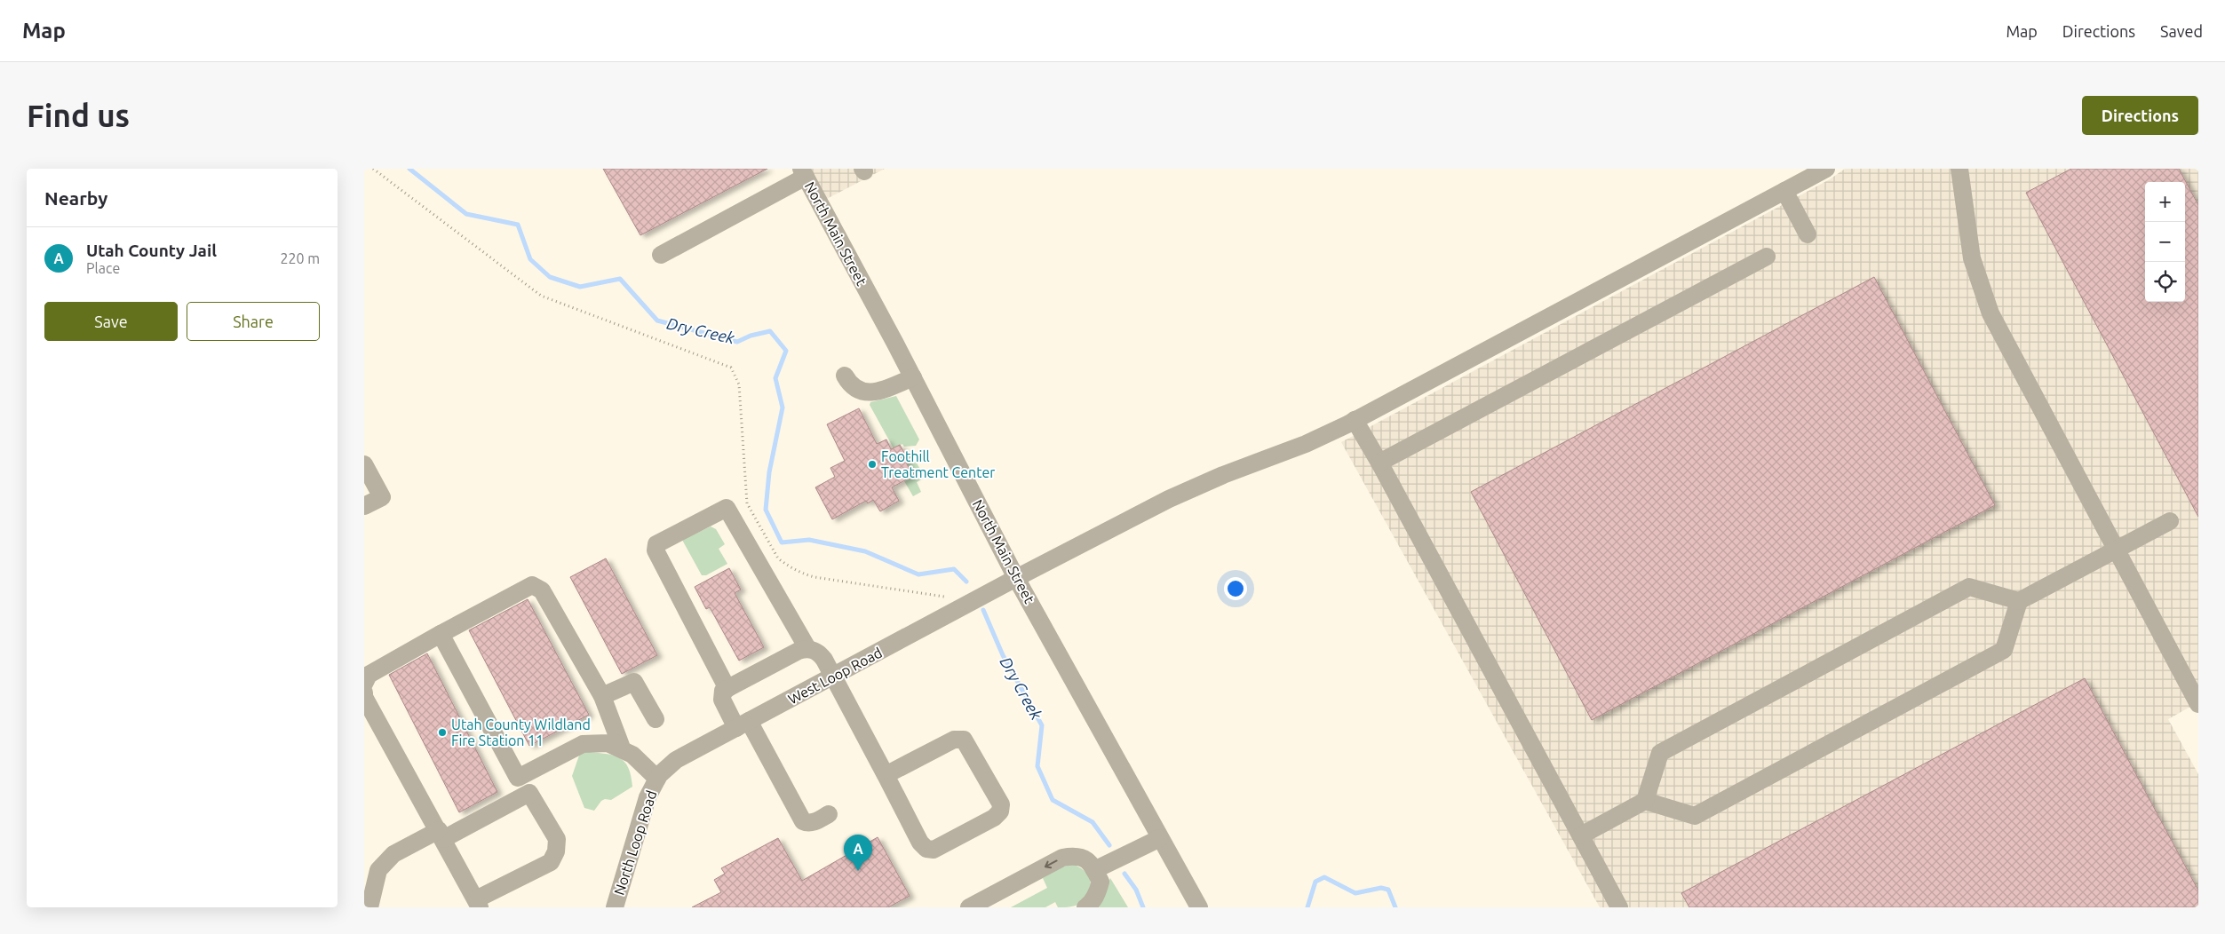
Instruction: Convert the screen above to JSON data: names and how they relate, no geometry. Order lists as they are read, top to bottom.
{
  "streets": {
    "street": ["North Main Street", "West Loop Road", "North Loop Road"]
  },
  "crossings": [
    ["North Main Street", "West Loop Road"],
    ["West Loop Road", "North Loop Road"]
  ],
  "water": ["Dry Creek"],
  "places": ["Foothill Treatment Center", "Utah County Wildland Fire Station 11"],
  "page": {
    "header": "Map",
    "nav": ["Map", "Directions", "Saved"],
    "buttons": [
      "Directions",
      ["Save", "Share"]
    ],
    "title": "Find us",
    "heading": "Nearby",
    "map_buttons": ["+", "−"],
    "list": [
      {
        "mark": "A",
        "name": "Utah County Jail",
        "note": "Place",
        "value": "220 m"
      }
    ],
    "pins": "A"
  }
}
